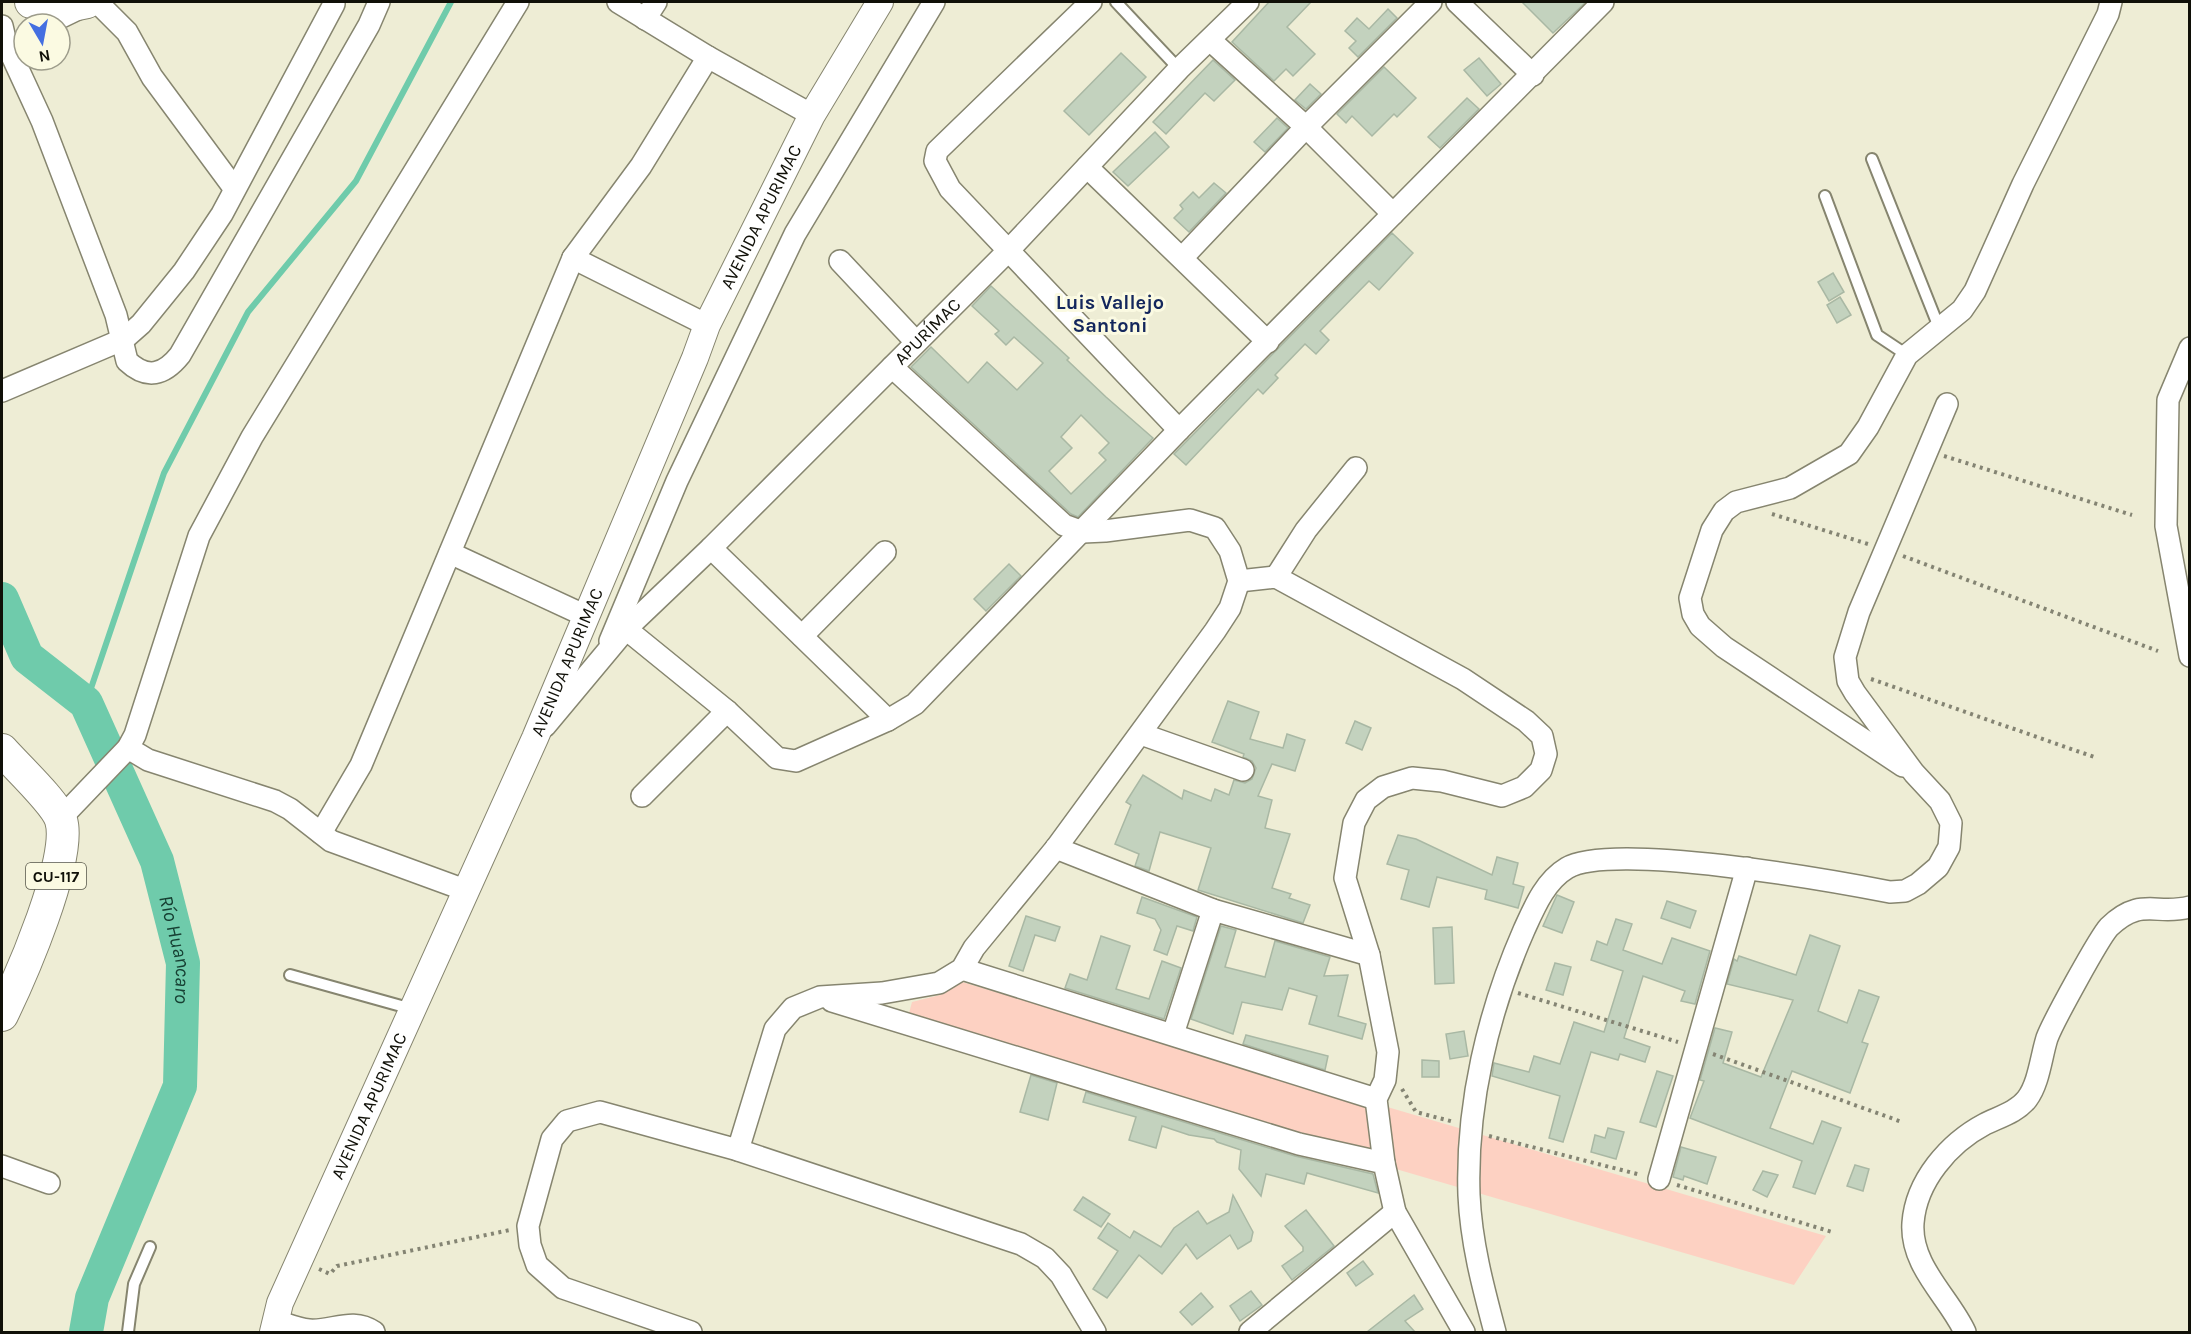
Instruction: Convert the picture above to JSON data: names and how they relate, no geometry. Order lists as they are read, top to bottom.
{
  "streets": {
    "main road": ["CU-117"],
    "street": ["AVENIDA APURIMAC", "APURÍMAC"]
  },
  "crossings": [
    ["AVENIDA APURIMAC", "APURÍMAC"]
  ],
  "districts": ["Luis Vallejo Santoni"],
  "water": ["Río Huancaro"],
  "north": "bottom"
}
